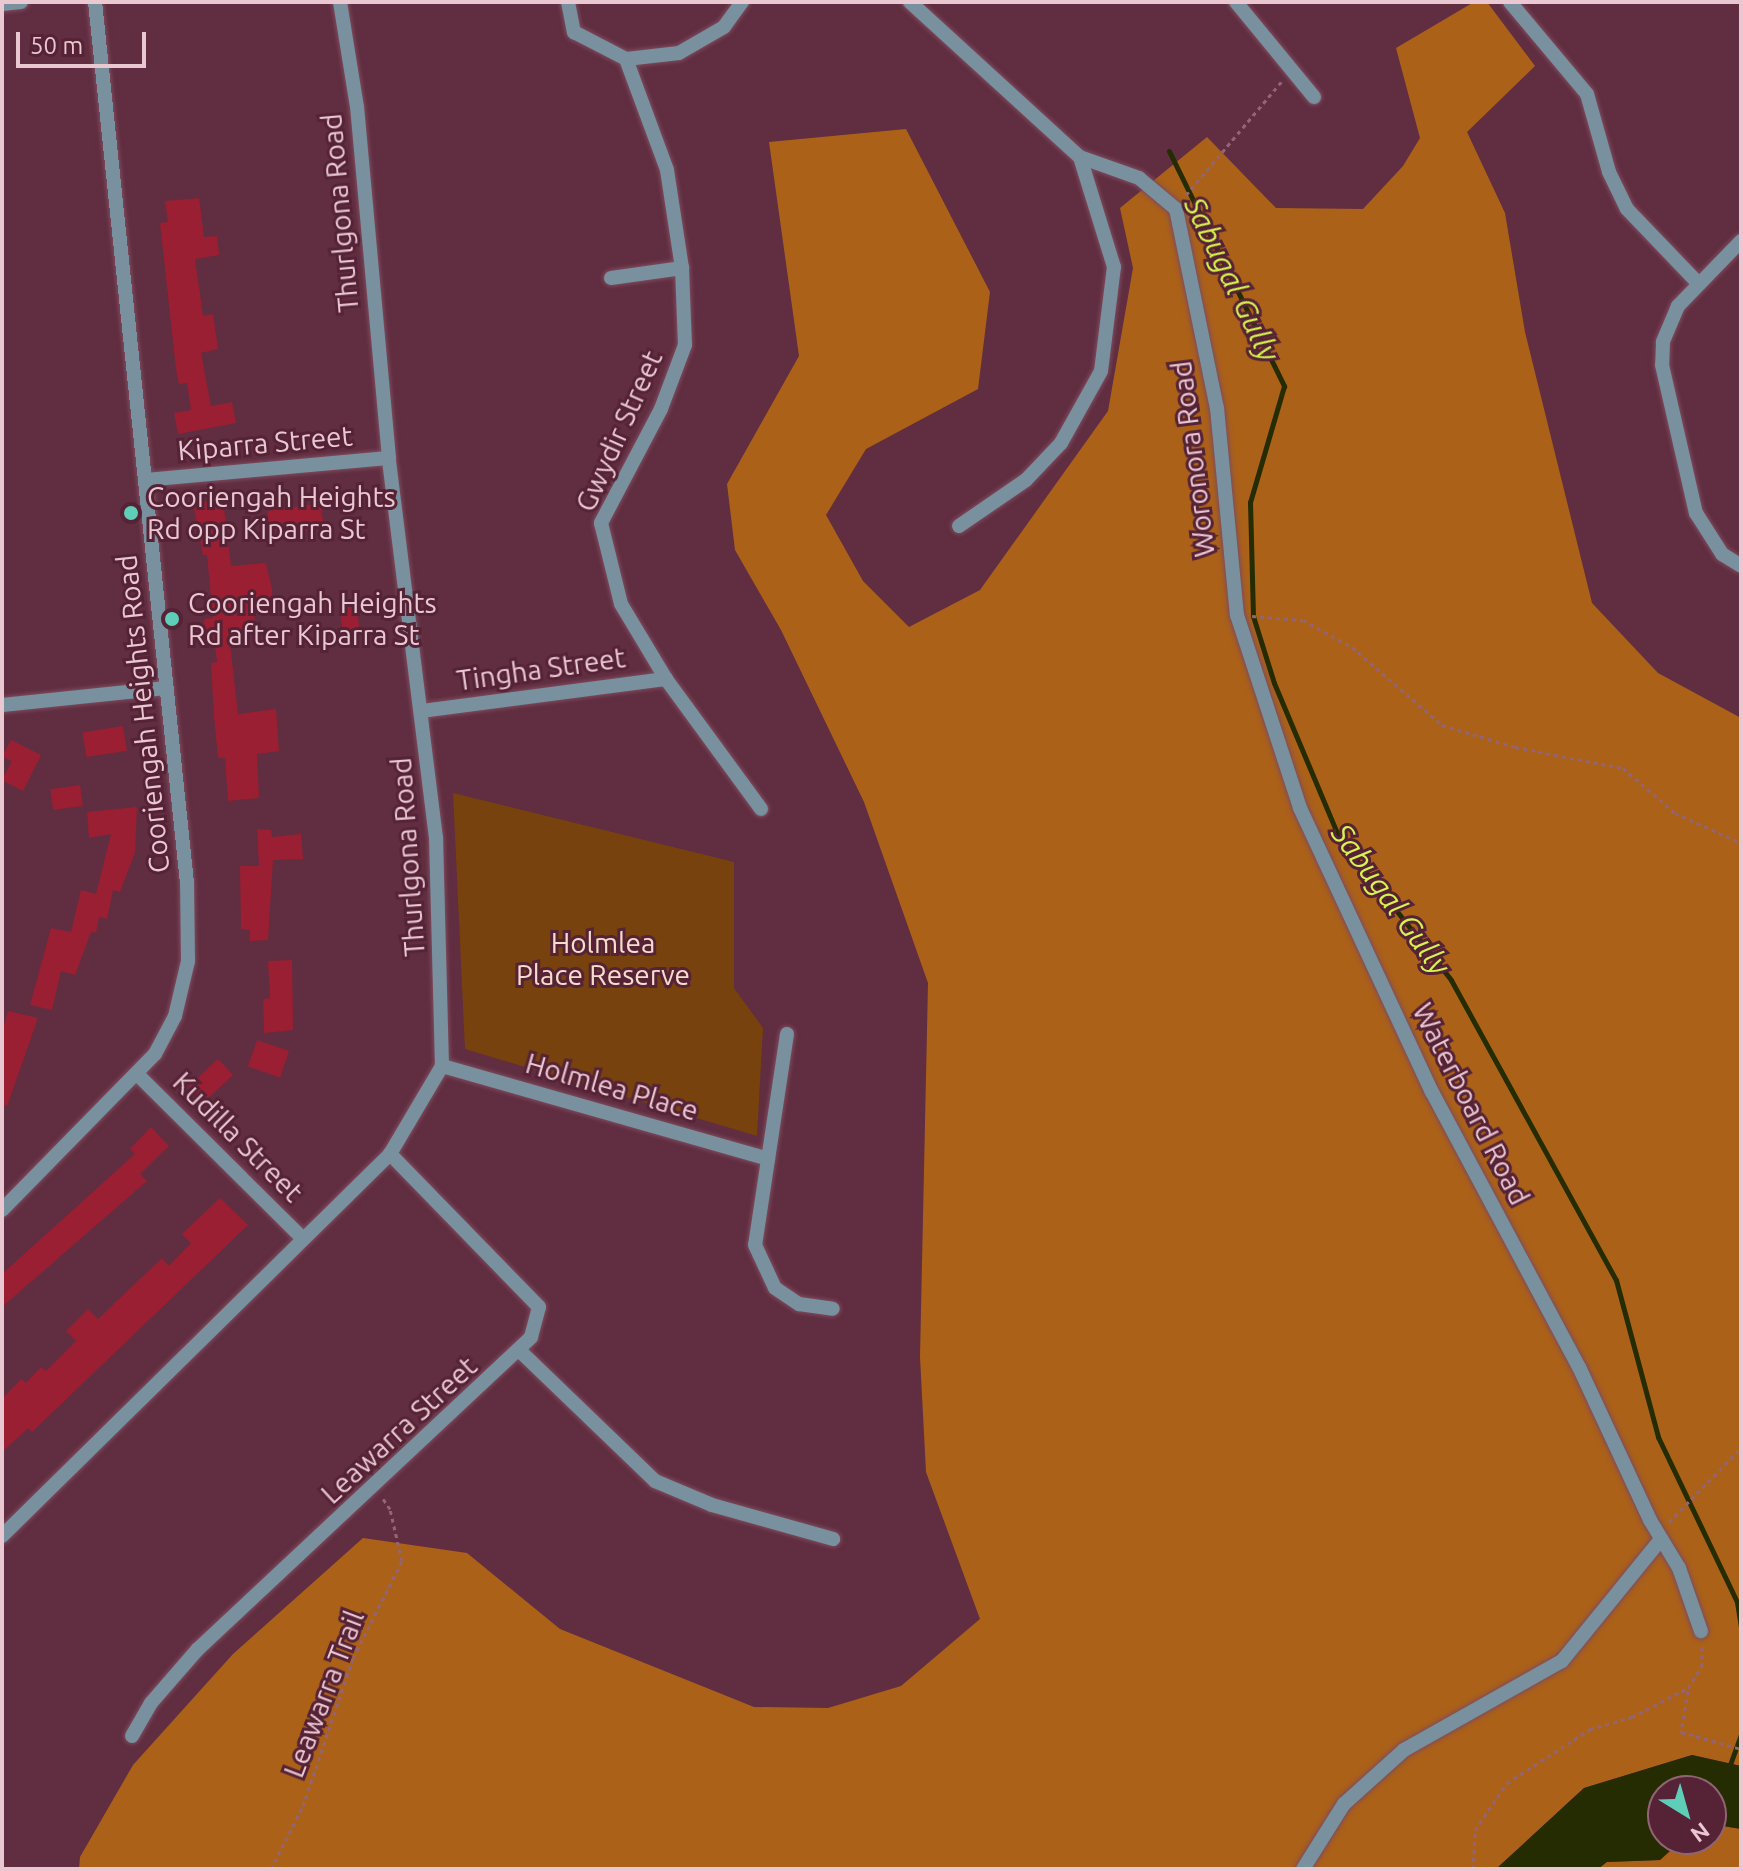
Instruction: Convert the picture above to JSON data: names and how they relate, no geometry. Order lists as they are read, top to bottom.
{
  "streets": {
    "street": [
      "Thurlgona Road",
      "Gwydir Street",
      "Kiparra Street",
      "Woronora Road",
      "Tingha Street",
      "Cooriengah Heights Road",
      "Holmlea Place",
      "Waterboard Road",
      "Kudilla Street",
      "Leawarra Street"
    ],
    "path": ["Leawarra Trail"]
  },
  "crossings": [
    ["Thurlgona Road", "Kiparra Street"],
    ["Thurlgona Road", "Tingha Street"],
    ["Thurlgona Road", "Holmlea Place"],
    ["Gwydir Street", "Tingha Street"],
    ["Kiparra Street", "Cooriengah Heights Road"],
    ["Woronora Road", "Waterboard Road"],
    ["Cooriengah Heights Road", "Kudilla Street"],
    ["Leawarra Street", "Leawarra Trail"]
  ],
  "water": ["Sabugal Gully"],
  "parks": ["Holmlea Place Reserve"],
  "places": ["Cooriengah Heights Rd opp Kiparra St", "Cooriengah Heights Rd after Kiparra St"],
  "scale_bar": "50 m",
  "north": "bottom right"
}
